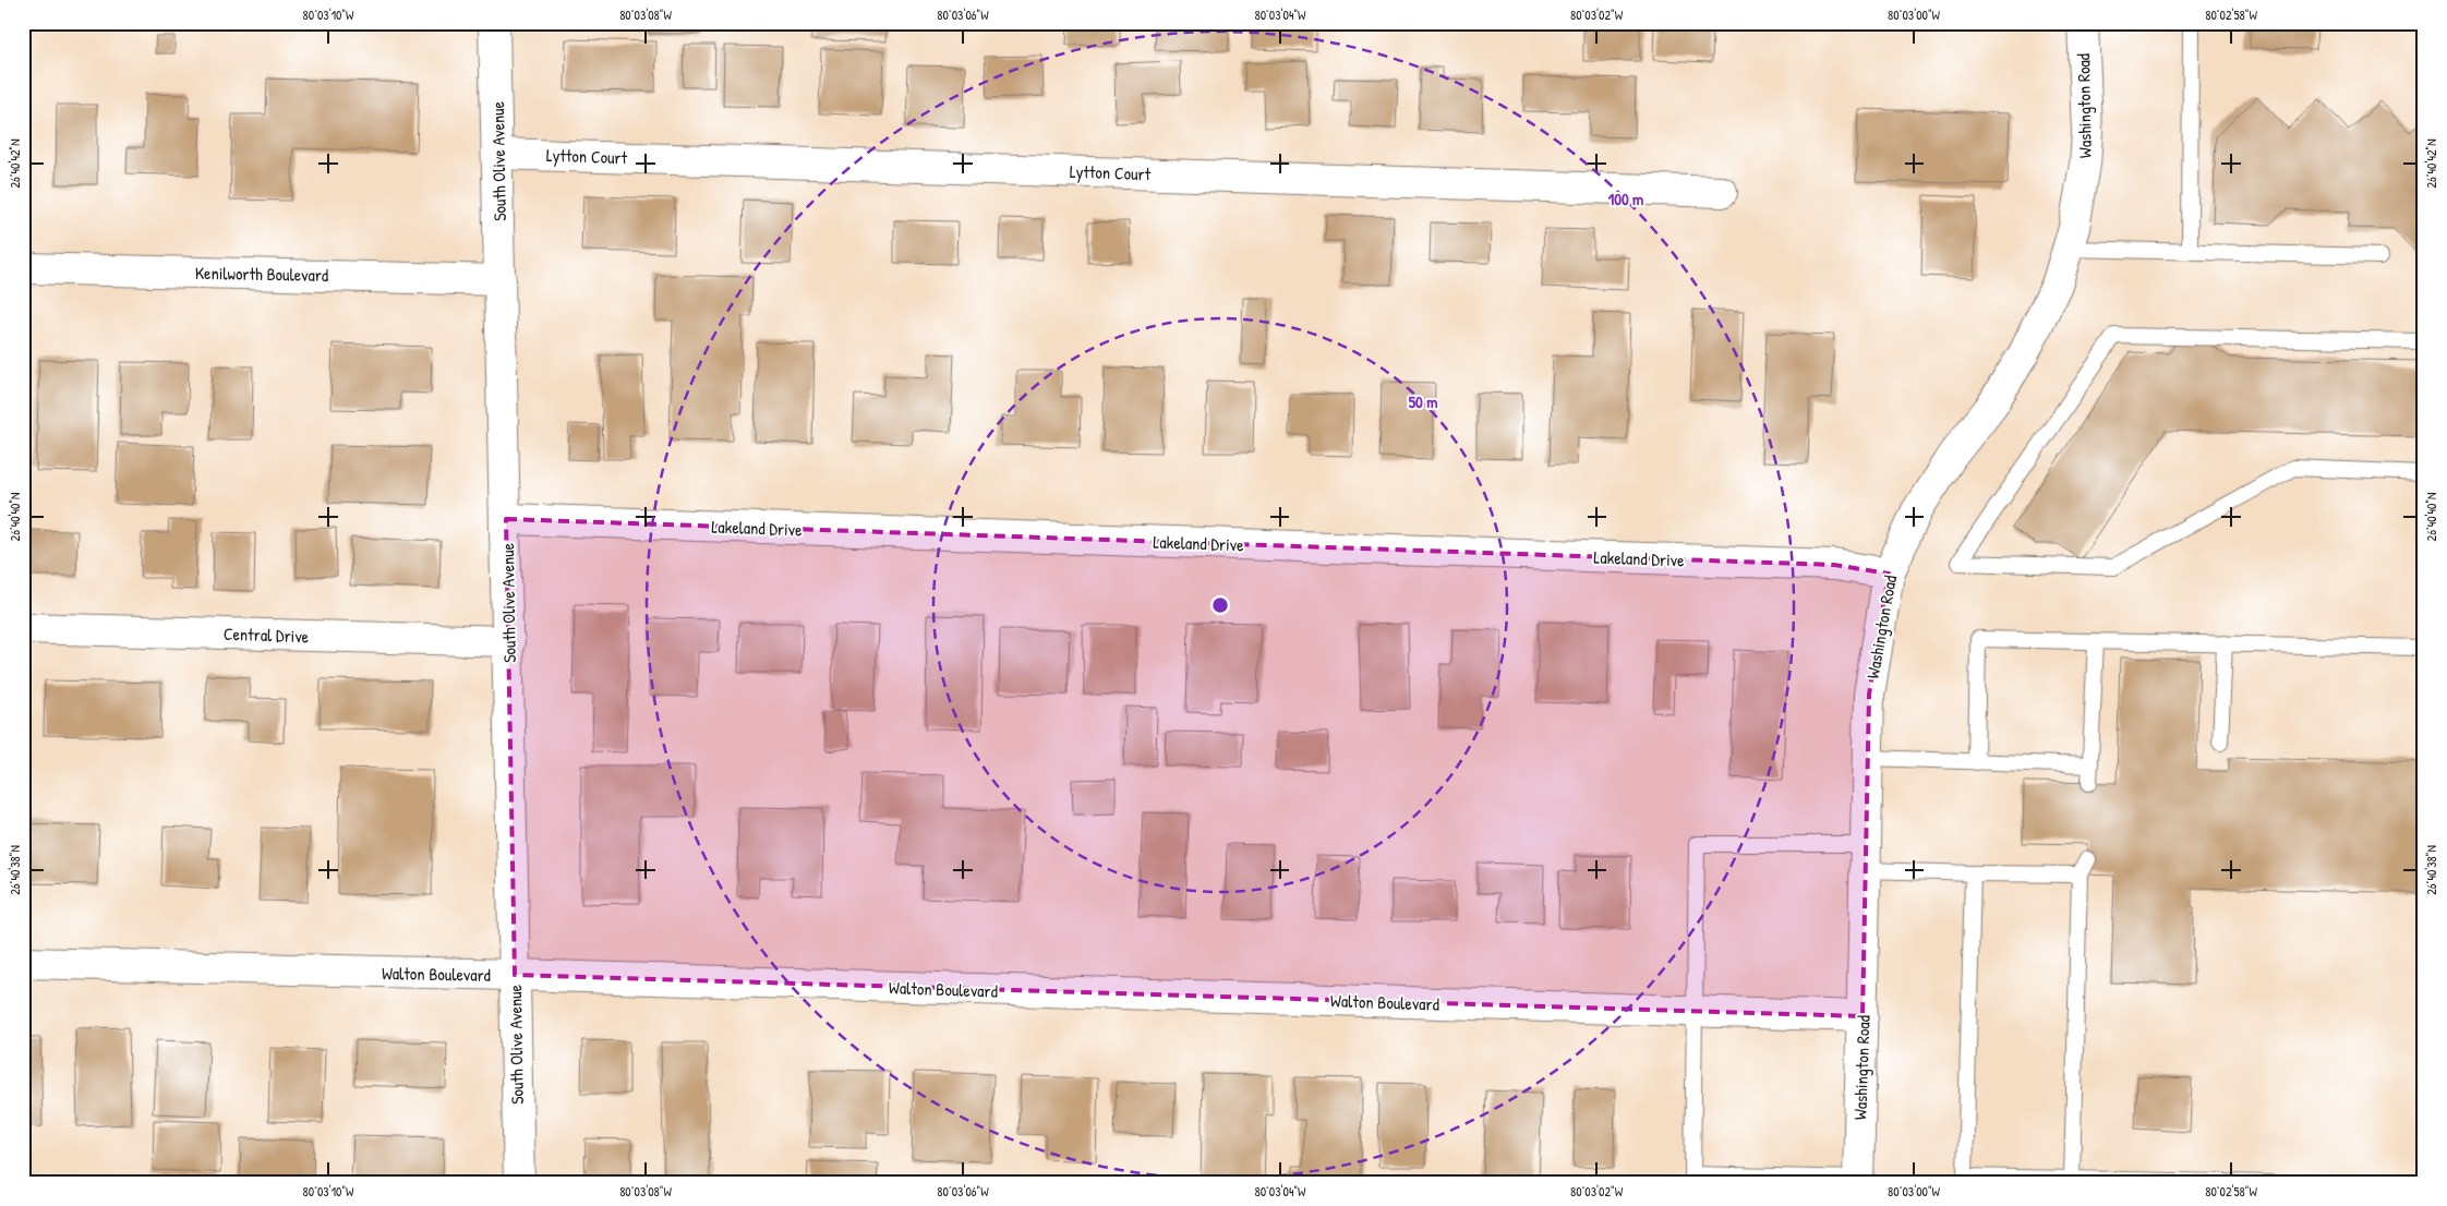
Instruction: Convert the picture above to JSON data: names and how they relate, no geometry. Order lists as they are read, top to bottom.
{
  "streets": {
    "street": [
      "Washington Road",
      "Lytton Court",
      "South Olive Avenue",
      "Kenilworth Boulevard",
      "Lakeland Drive",
      "Central Drive",
      "Walton Boulevard"
    ]
  },
  "crossings": [
    ["Washington Road", "Lakeland Drive"],
    ["Washington Road", "Walton Boulevard"],
    ["Lytton Court", "South Olive Avenue"],
    ["South Olive Avenue", "Kenilworth Boulevard"],
    ["South Olive Avenue", "Lakeland Drive"],
    ["South Olive Avenue", "Central Drive"],
    ["South Olive Avenue", "Walton Boulevard"]
  ],
  "coordinates": [
    "80°03'10\"W",
    "80°03'08\"W",
    "80°03'06\"W",
    "80°03'04\"W",
    "80°03'02\"W",
    "80°03'00\"W",
    "80°02'58\"W",
    "26°40'42\"N",
    "26°40'40\"N",
    "26°40'38\"N"
  ],
  "rings": ["100 m", "50 m"]
}
